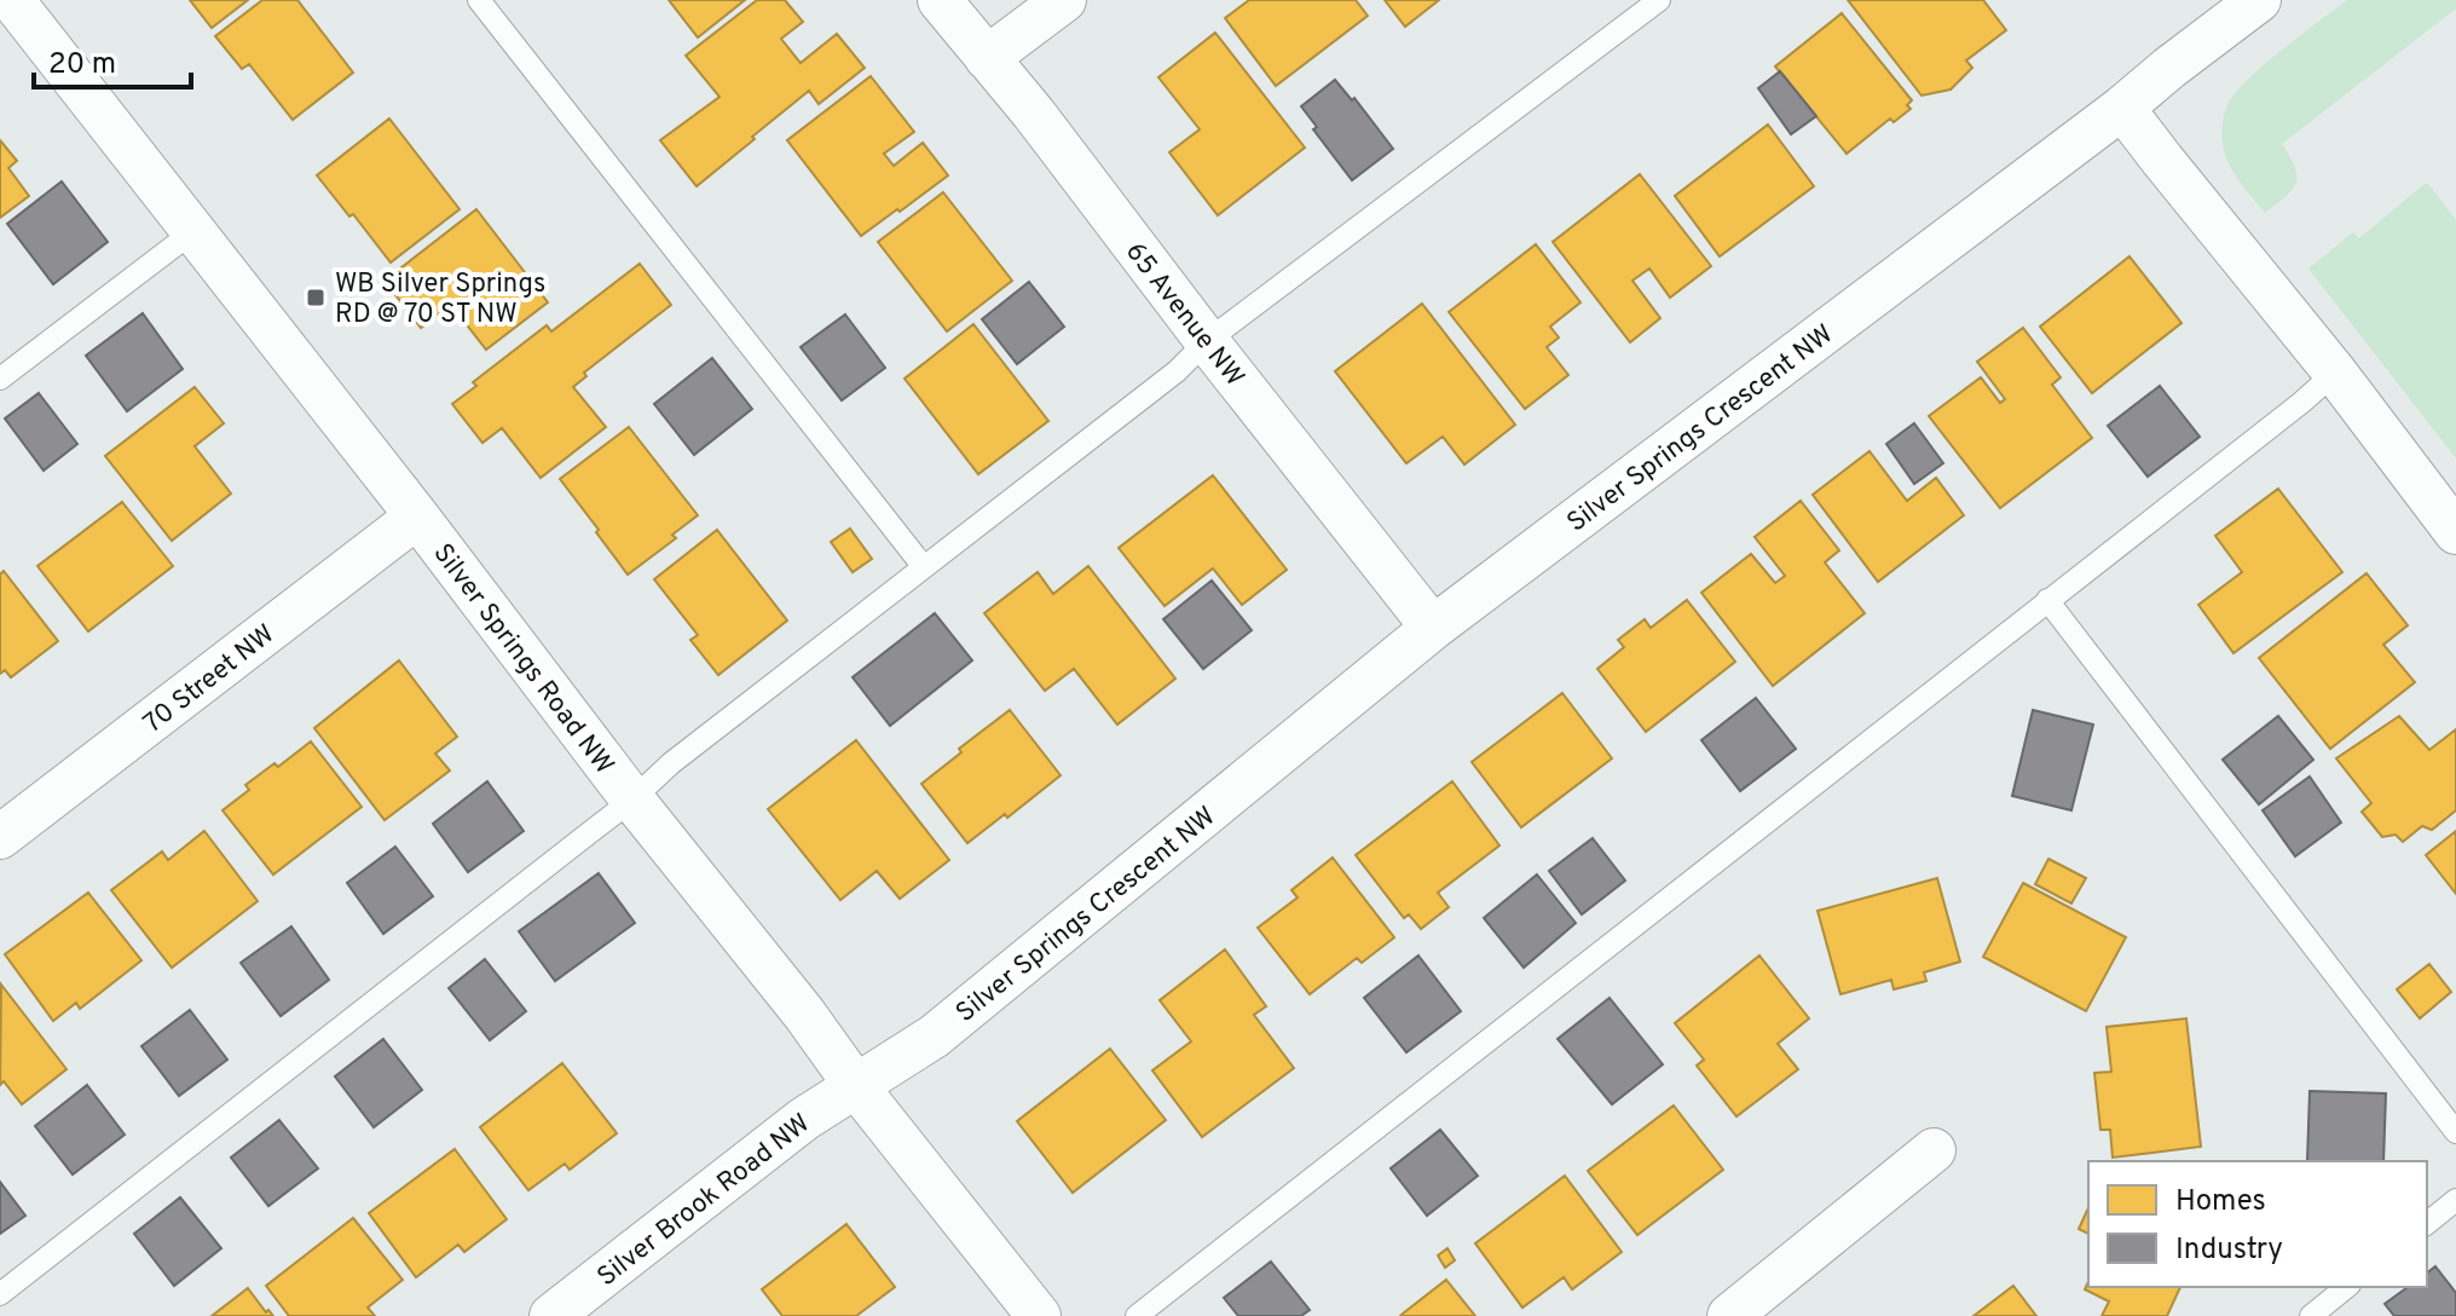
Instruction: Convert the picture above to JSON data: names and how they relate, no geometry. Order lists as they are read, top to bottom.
{
  "streets": {
    "street": [
      "65 Avenue NW",
      "Silver Springs Crescent NW",
      "Silver Springs Road NW",
      "70 Street NW",
      "Silver Brook Road NW"
    ]
  },
  "crossings": [
    ["65 Avenue NW", "Silver Springs Crescent NW"],
    ["Silver Springs Crescent NW", "Silver Springs Road NW"],
    ["Silver Springs Crescent NW", "Silver Brook Road NW"],
    ["Silver Springs Road NW", "70 Street NW"],
    ["Silver Springs Road NW", "Silver Brook Road NW"]
  ],
  "places": {
    "transit": ["WB Silver Springs RD @ 70 ST NW"]
  },
  "legend": ["Homes", "Industry"],
  "scale_bar": "20 m"
}
